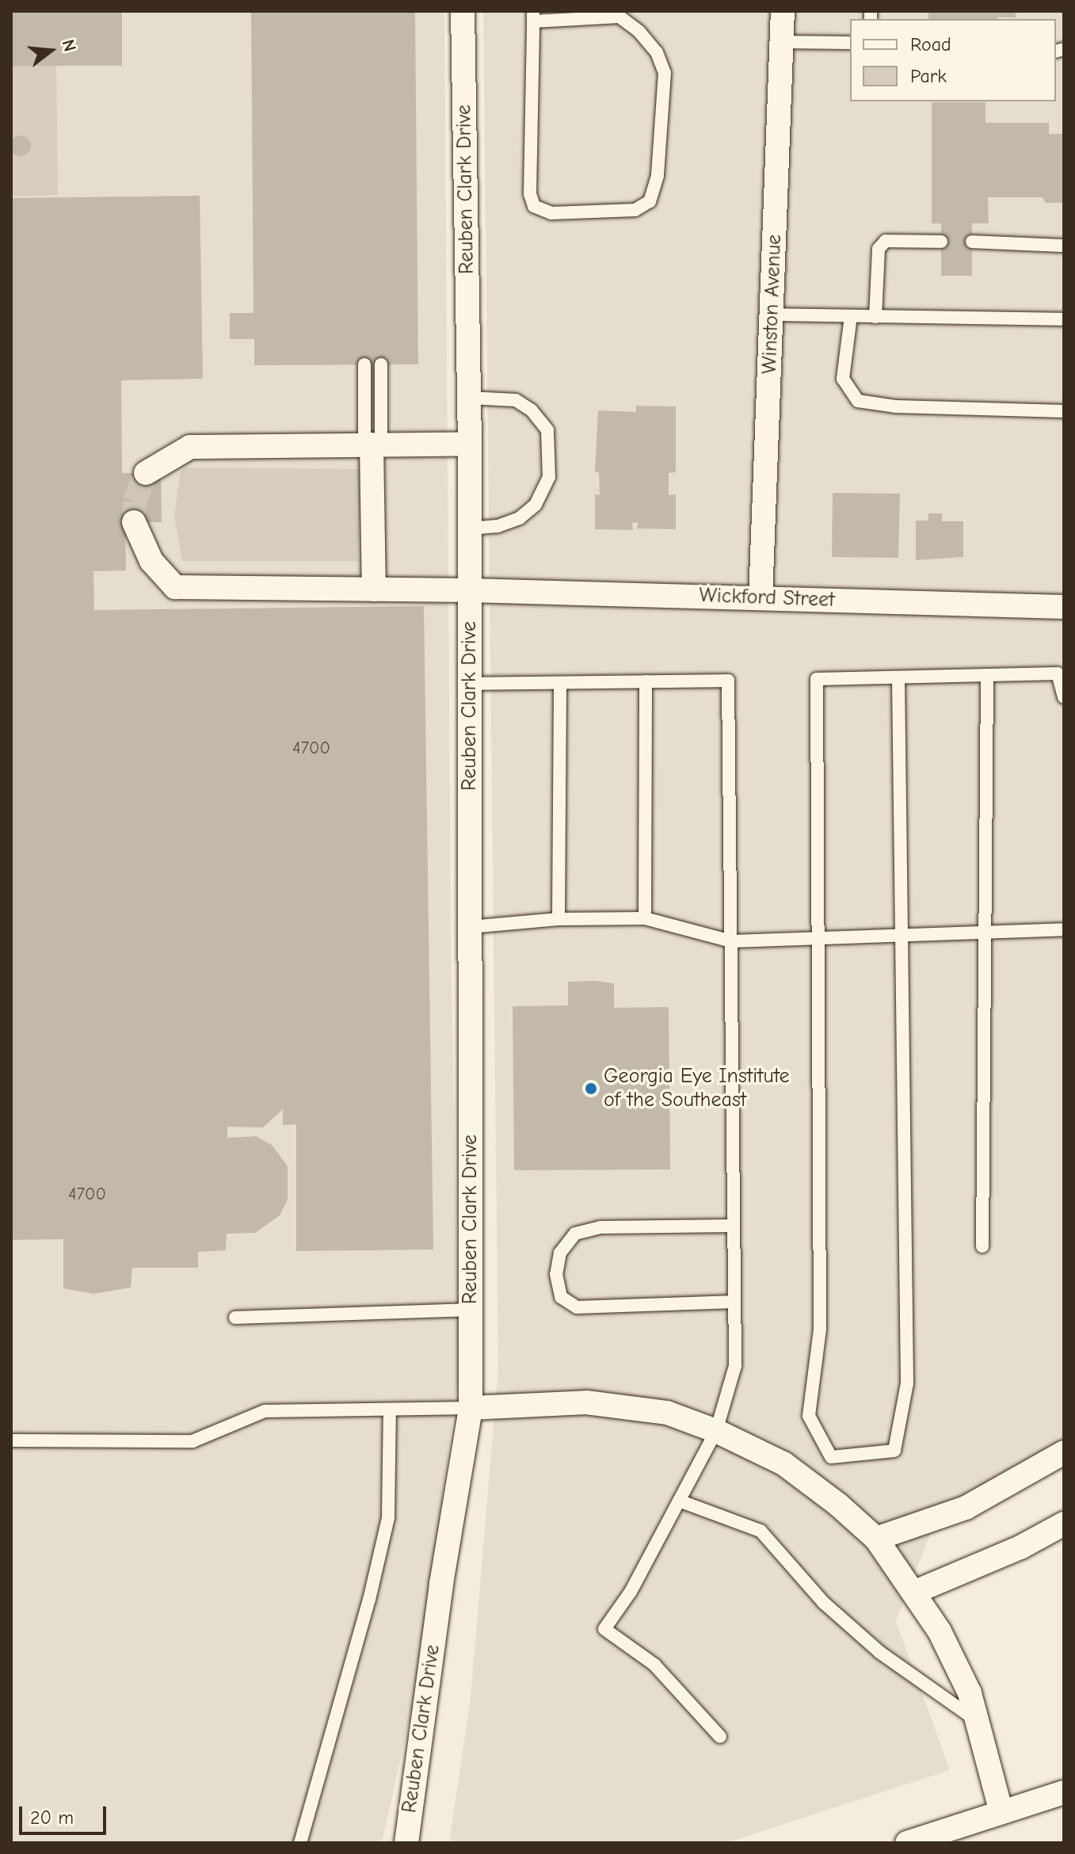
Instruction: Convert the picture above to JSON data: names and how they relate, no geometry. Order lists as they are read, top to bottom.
{
  "streets": {
    "street": ["Reuben Clark Drive", "Winston Avenue", "Wickford Street"]
  },
  "crossings": [
    ["Reuben Clark Drive", "Wickford Street"],
    ["Winston Avenue", "Wickford Street"]
  ],
  "places": ["Georgia Eye Institute of the Southeast"],
  "house_numbers": ["4700", "4700"],
  "legend": ["Road", "Park"],
  "scale_bar": "20 m",
  "north": "right"
}
